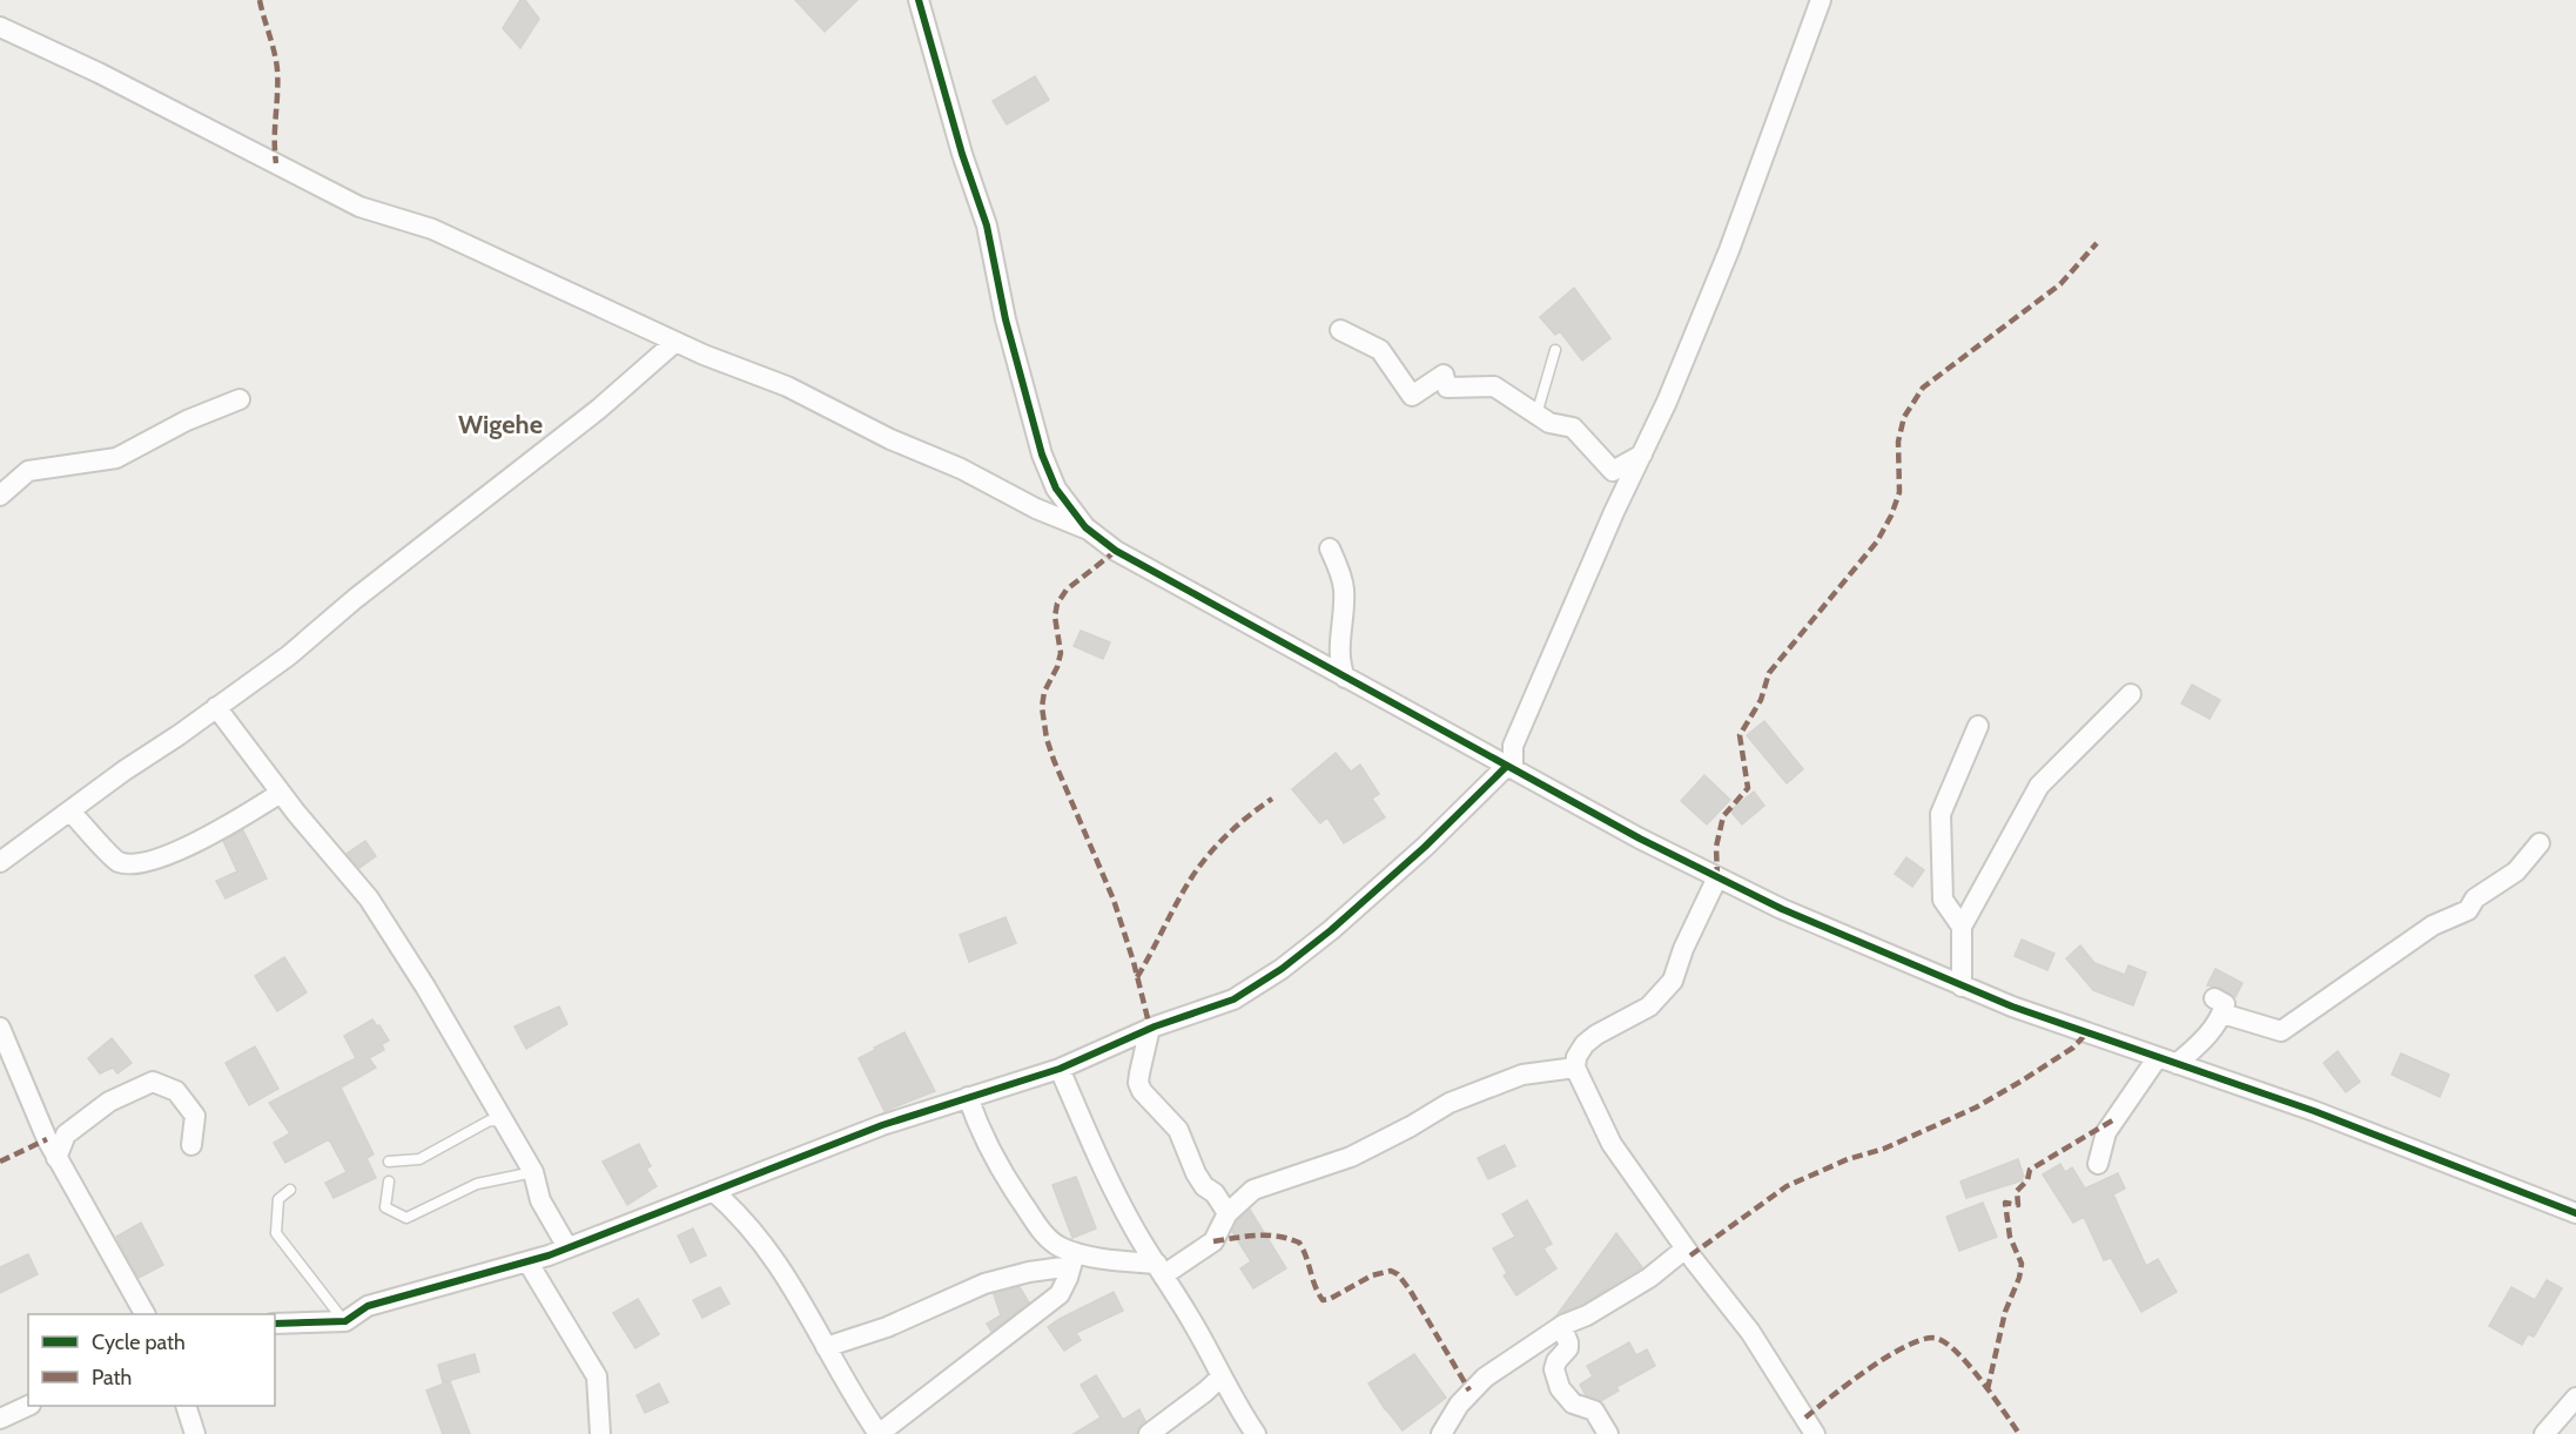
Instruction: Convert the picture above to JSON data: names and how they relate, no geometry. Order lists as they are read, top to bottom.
{
  "districts": ["Wigehe"],
  "legend": ["Cycle path", "Path"]
}
